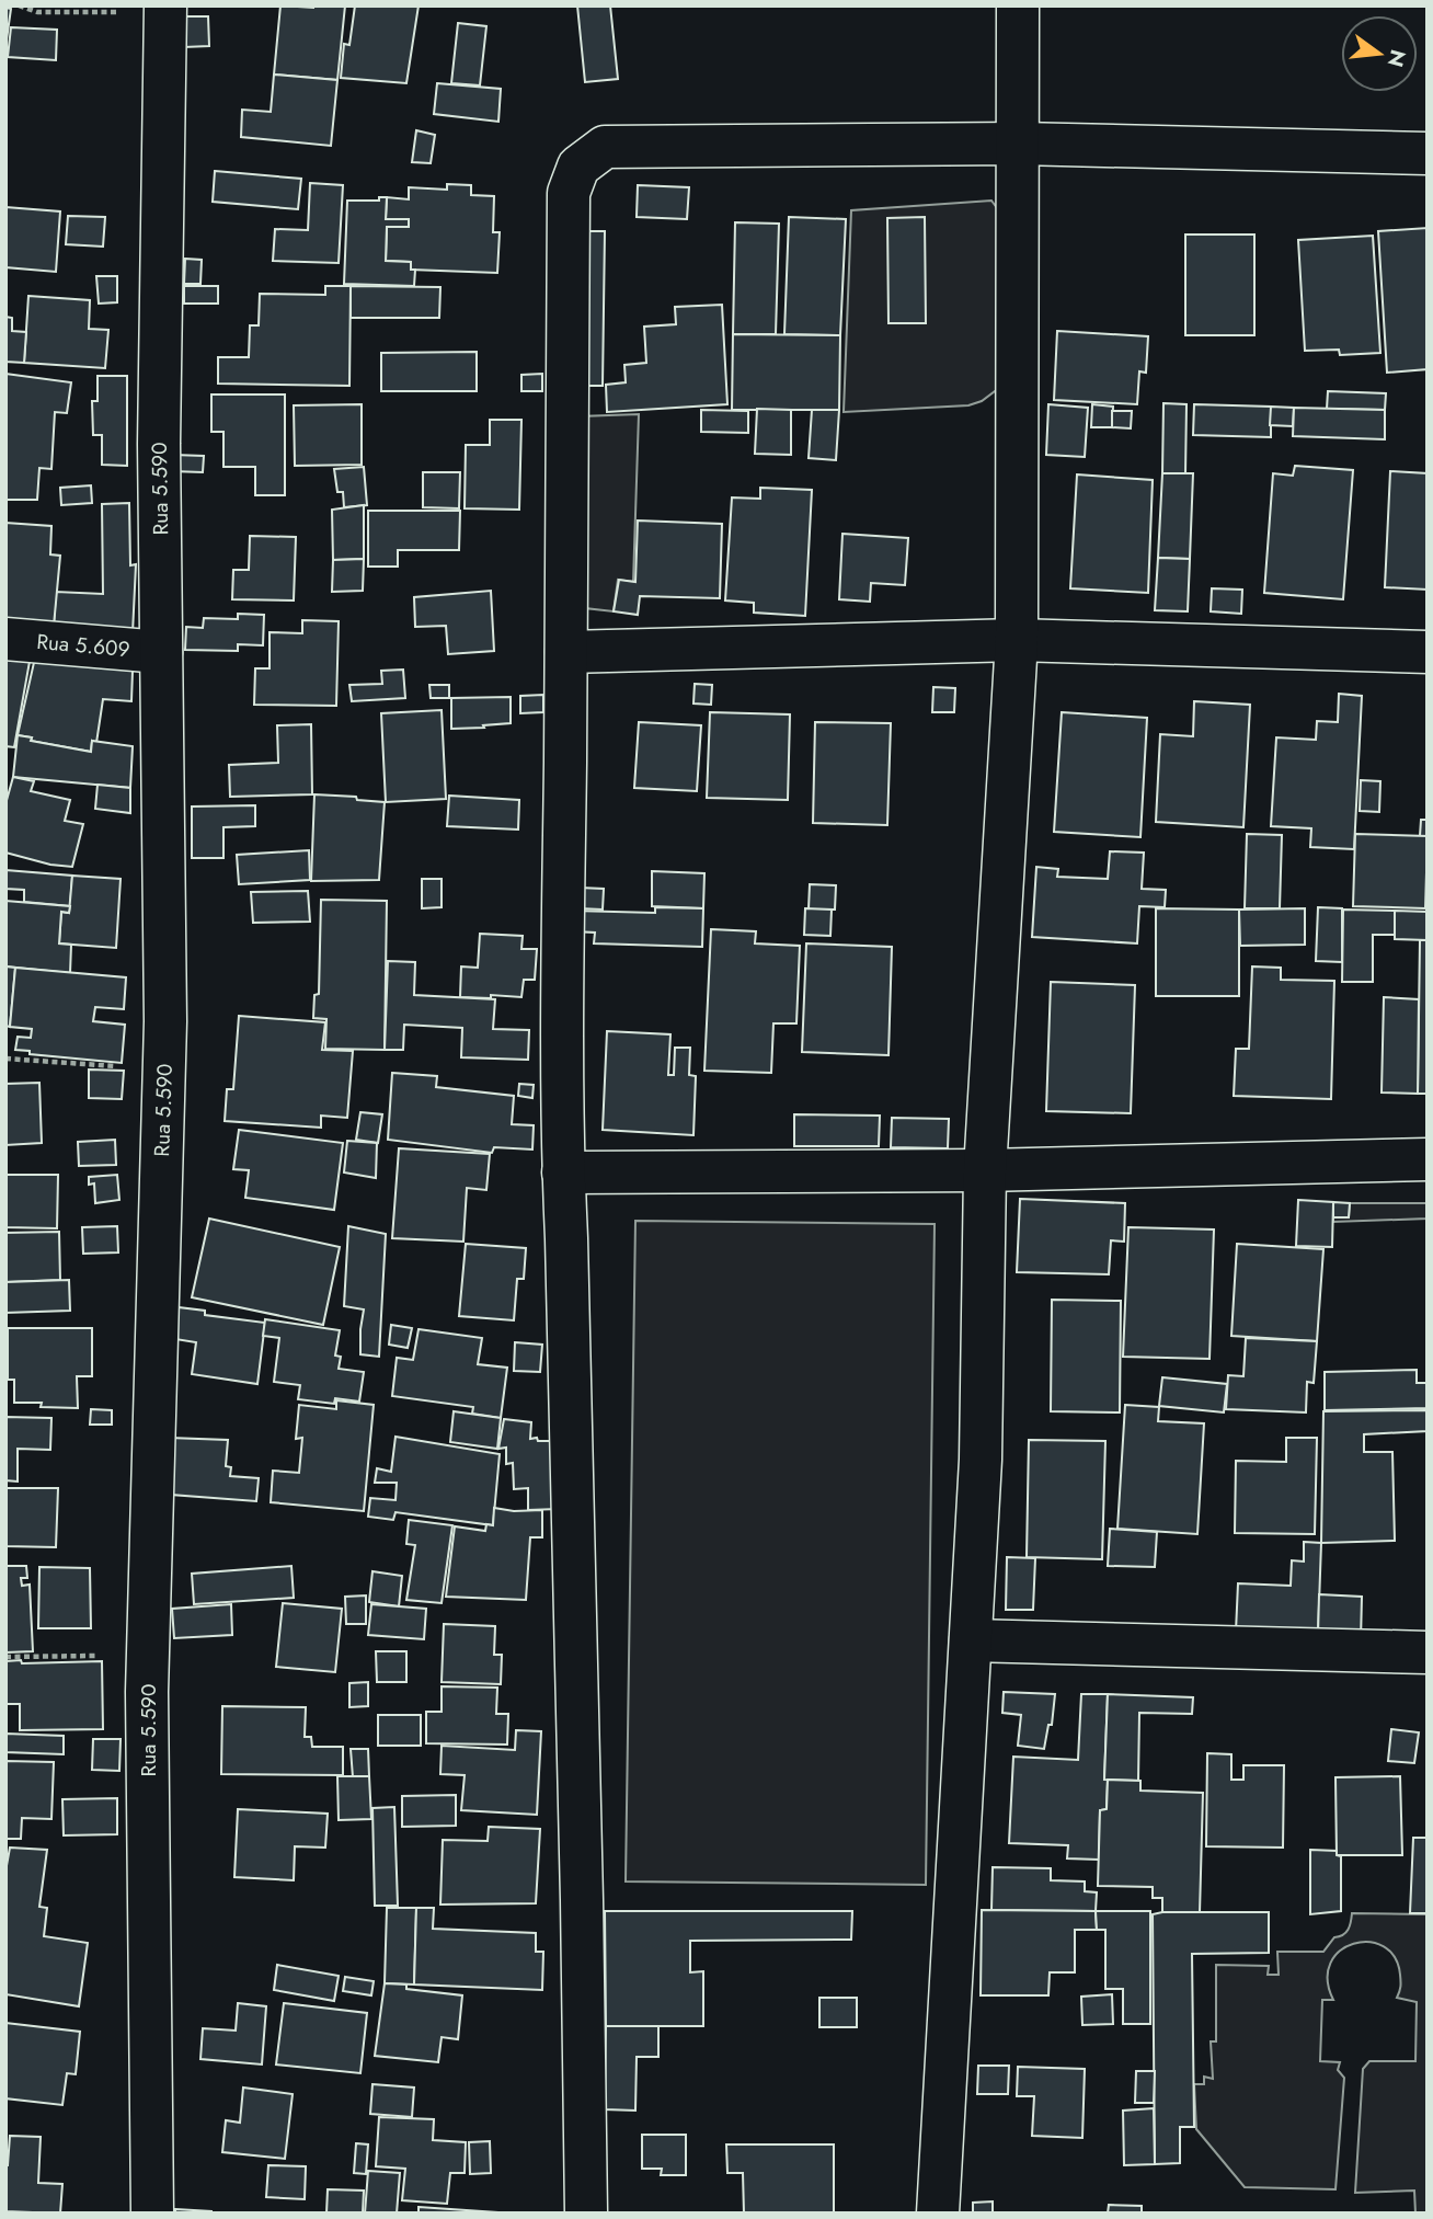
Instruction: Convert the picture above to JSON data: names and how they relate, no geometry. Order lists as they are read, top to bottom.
{
  "streets": {
    "street": ["Rua 5.590", "Rua 5.609"]
  },
  "crossings": [
    ["Rua 5.590", "Rua 5.609"]
  ],
  "north": "right"
}
